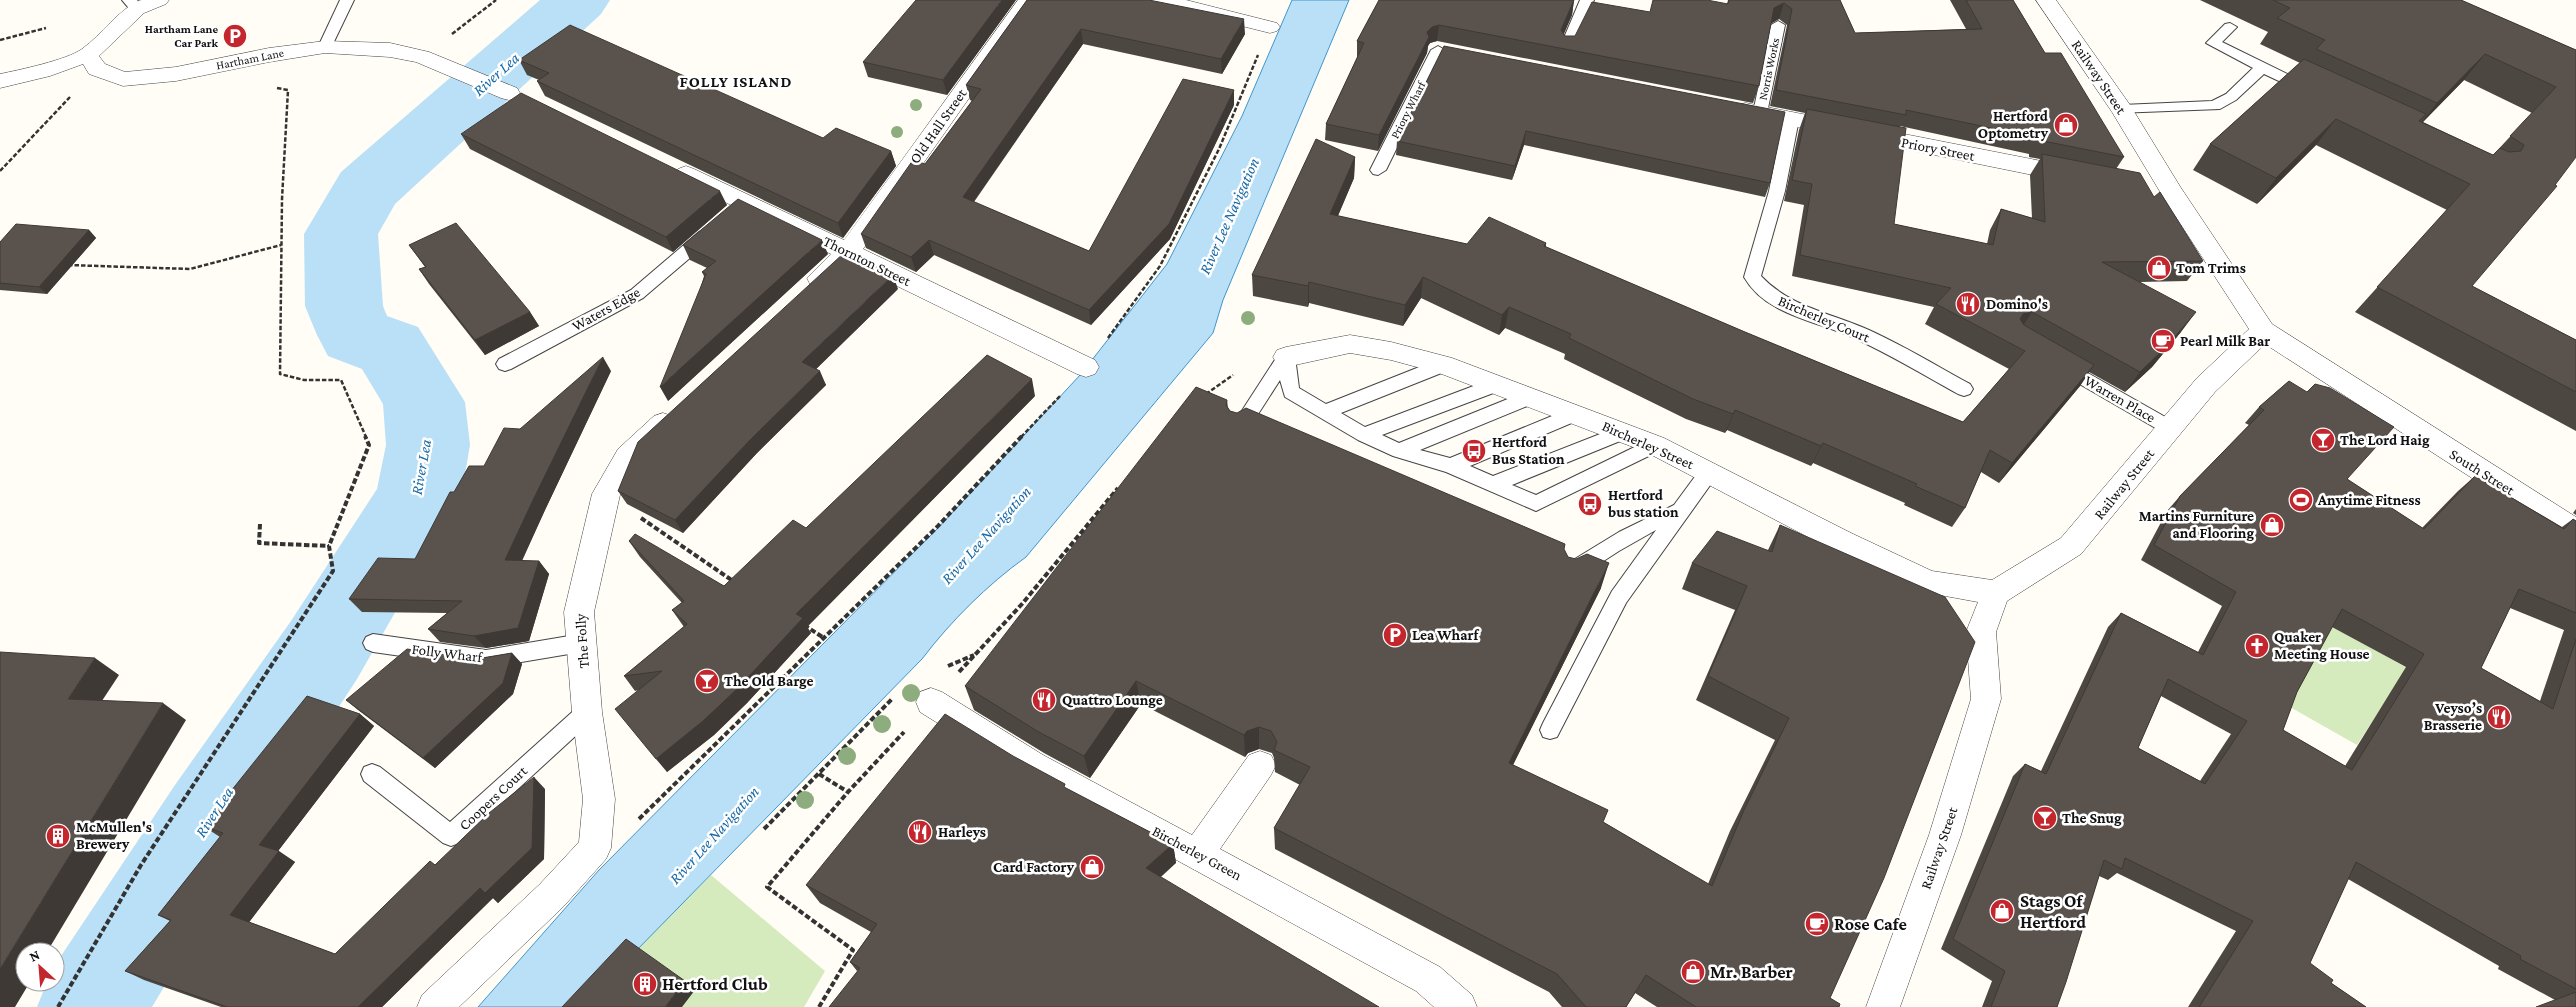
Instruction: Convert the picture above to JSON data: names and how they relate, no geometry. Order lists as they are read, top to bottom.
{
  "streets": {
    "street": [
      "Hartham Lane",
      "Railway Street",
      "Old Hall Street",
      "Priory Street",
      "Thornton Street",
      "Bircherley Street",
      "South Street",
      "The Folly",
      "Bircherley Green"
    ],
    "lane": [
      "Norris Works",
      "Priory Wharf",
      "Waters Edge",
      "Bircherley Court",
      "Warren Place",
      "Folly Wharf",
      "Coopers Court"
    ]
  },
  "crossings": [
    ["Norris Works", "Priory Street"],
    ["Railway Street", "Warren Place"],
    ["Railway Street", "Bircherley Street"],
    ["Railway Street", "South Street"],
    ["Old Hall Street", "Thornton Street"],
    ["Priory Street", "Bircherley Court"],
    ["The Folly", "Folly Wharf"],
    ["The Folly", "Coopers Court"]
  ],
  "districts": ["FOLLY ISLAND"],
  "water": ["River Lea", "River Lee Navigation"],
  "places": {
    "parking": ["Hartham Lane Car Park", "Lea Wharf"],
    "shop": [
      "Hertford Optometry",
      "Tom Trims",
      "Martins Furniture and Flooring",
      "Card Factory",
      "Stags Of Hertford",
      "Mr. Barber"
    ],
    "restaurant": [
      "Domino's",
      "Quattro Lounge",
      "Veyso’s Brasserie",
      "Harleys"
    ],
    "cafe": ["Pearl Milk Bar", "Rose Cafe"],
    "bar": ["The Lord Haig", "The Old Barge", "The Snug"],
    "bus stop": ["Hertford Bus Station", "Hertford bus station"],
    "sports": ["Anytime Fitness"],
    "church": ["Quaker Meeting House"],
    "building": ["McMullen's Brewery", "Hertford Club"]
  },
  "north": "top left"
}
